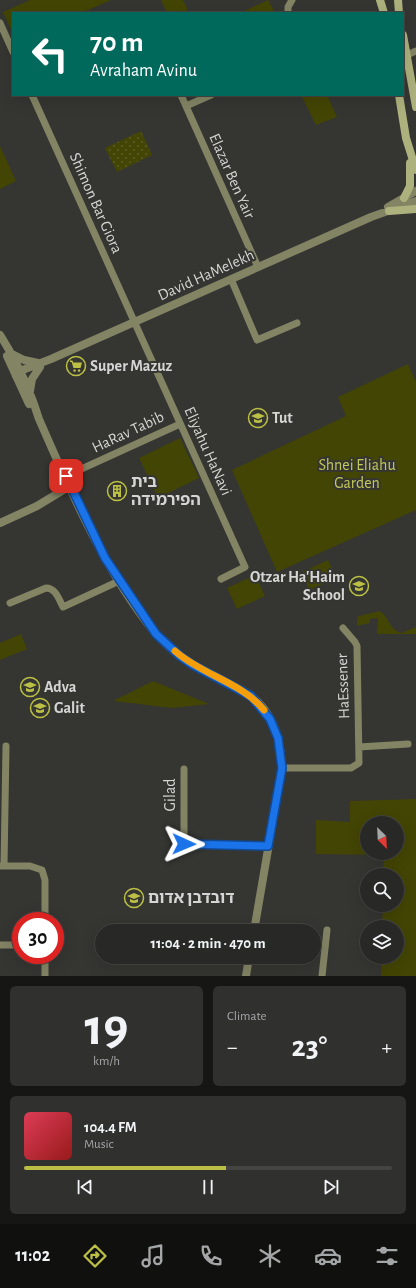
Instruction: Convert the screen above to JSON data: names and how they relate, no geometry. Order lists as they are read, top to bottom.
{
  "streets": {
    "street": [
      "Elazar Ben Yair",
      "Shimon Bar Giora",
      "David HaMelekh",
      "HaRav Tabib",
      "Eliyahu HaNavi",
      "HaEssener",
      "Gilad"
    ]
  },
  "crossings": [
    ["Elazar Ben Yair", "David HaMelekh"],
    ["Shimon Bar Giora", "David HaMelekh"],
    ["Shimon Bar Giora", "Eliyahu HaNavi"],
    ["David HaMelekh", "Eliyahu HaNavi"],
    ["HaRav Tabib", "Eliyahu HaNavi"]
  ],
  "parks": ["Shnei Eliahu Garden"],
  "places": {
    "supermarket": ["Super Mazuz"],
    "school or university": [
      "Tut",
      "Otzar Ha'Haim School",
      "Adva",
      "Galit",
      "דובדבן אדום"
    ],
    "building": ["בית הפירמידה"]
  },
  "north": "bottom right",
  "page": {
    "turn": ["70 m", "Avraham Avinu"],
    "limit": "30",
    "trip": "11:04 · 2 min · 470 m",
    "tile": [
      ["19", "km/h"],
      "Climate"
    ],
    "heat": ["−", "23°", "+"],
    "song": ["104.4 FM", "Music"],
    "tabs": "11:02"
  }
}
